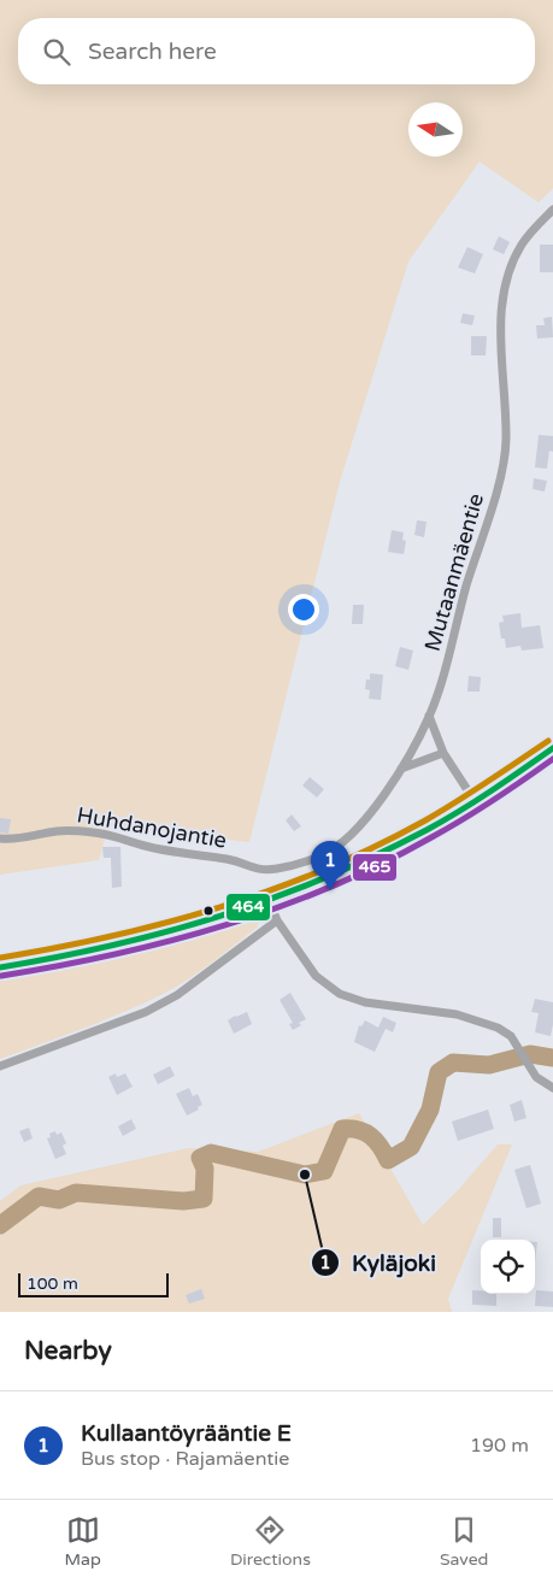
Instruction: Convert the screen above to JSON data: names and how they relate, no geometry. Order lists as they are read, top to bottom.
{
  "streets": {
    "street": ["Mutaanmäentie", "Huhdanojantie"]
  },
  "crossings": [
    ["Mutaanmäentie", "Huhdanojantie"]
  ],
  "places": ["Kyläjoki"],
  "lines": ["transit line 464", "transit line 465"],
  "scale_bar": "100 m",
  "north": "left",
  "page": {
    "search": "Search here",
    "pins": "1",
    "scale": "100 m",
    "heading": "Nearby",
    "list": [
      {
        "mark": "1",
        "name": "Kullaantöyrääntie E",
        "note": "Bus stop · Rajamäentie",
        "value": "190 m"
      }
    ],
    "nav": ["Map", "Directions", "Saved"]
  }
}
